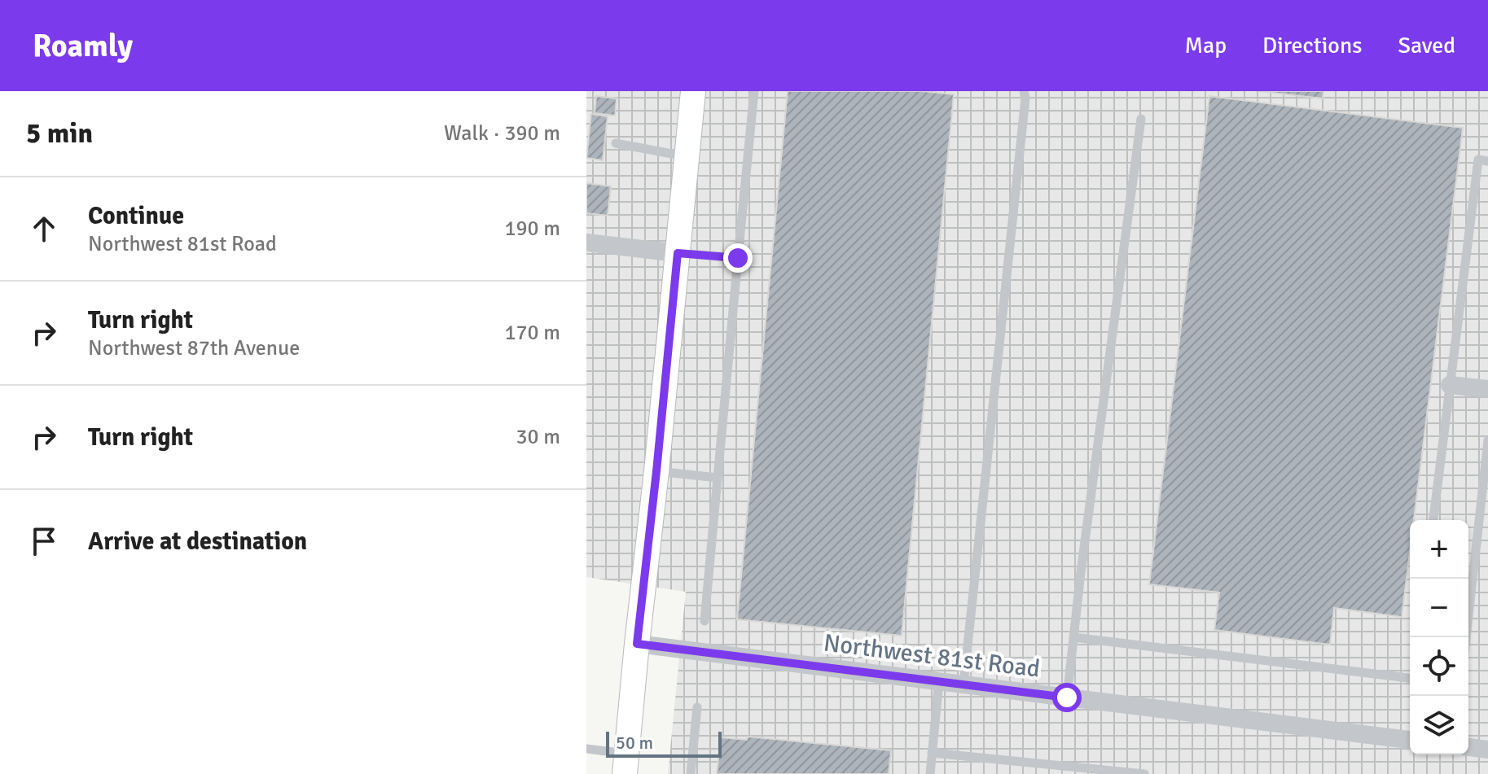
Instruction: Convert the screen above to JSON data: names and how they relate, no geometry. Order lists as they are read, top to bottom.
{
  "streets": {
    "street": ["Northwest 81st Road"]
  },
  "scale_bar": "50 m",
  "page": {
    "header": "Roamly",
    "nav": ["Map", "Directions", "Saved"],
    "heading": ["5 min", "Walk · 390 m"],
    "list": [
      ["Continue", "Northwest 81st Road", "190 m"],
      ["Turn right", "Northwest 87th Avenue", "170 m"],
      ["Turn right", "30 m"],
      "Arrive at destination"
    ],
    "map_buttons": ["+", "−"],
    "scale": "50 m"
  }
}
